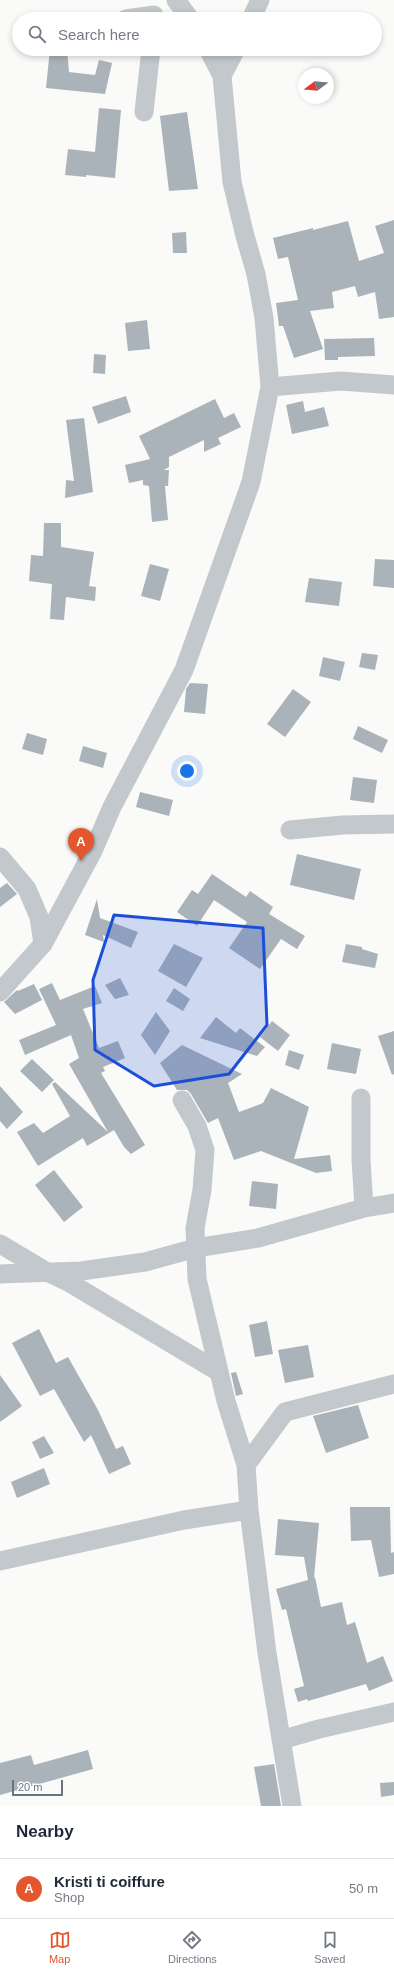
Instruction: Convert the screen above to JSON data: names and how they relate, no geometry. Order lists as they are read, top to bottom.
{
  "scale_bar": "20 m",
  "north": "left",
  "page": {
    "search": "Search here",
    "pins": "A",
    "scale": "20 m",
    "heading": "Nearby",
    "list": [
      {
        "mark": "A",
        "name": "Kristi ti coiffure",
        "note": "Shop",
        "value": "50 m"
      }
    ],
    "nav": ["Map", "Directions", "Saved"]
  }
}
